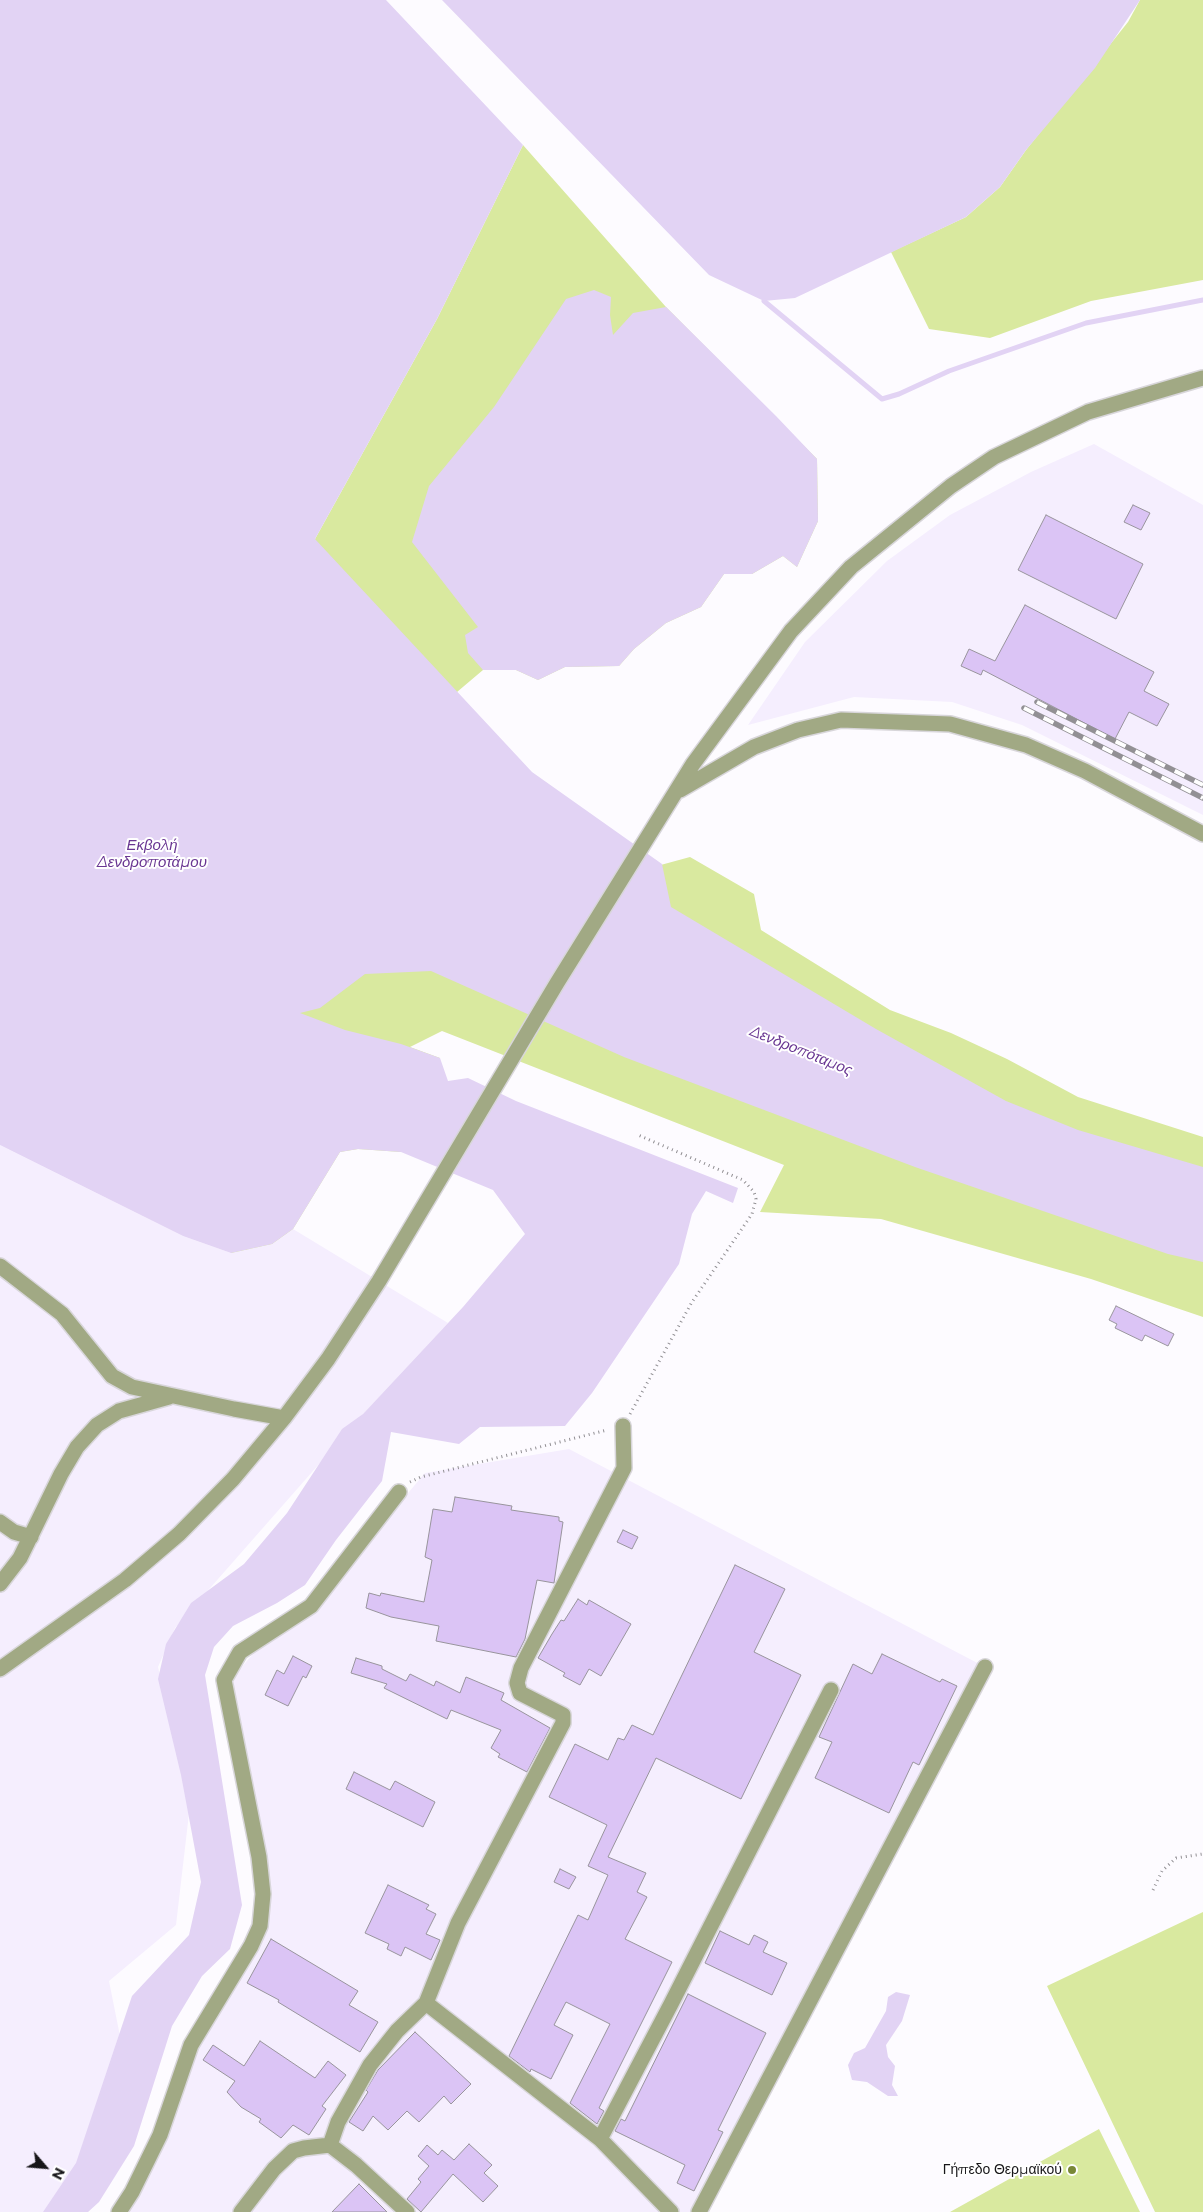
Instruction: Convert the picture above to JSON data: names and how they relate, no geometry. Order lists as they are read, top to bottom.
{
  "water": ["Εκβολή Δενδροποτάμου", "Δενδροπόταμος"],
  "places": ["Γήπεδο Θερμαϊκού"],
  "north": "bottom right"
}
